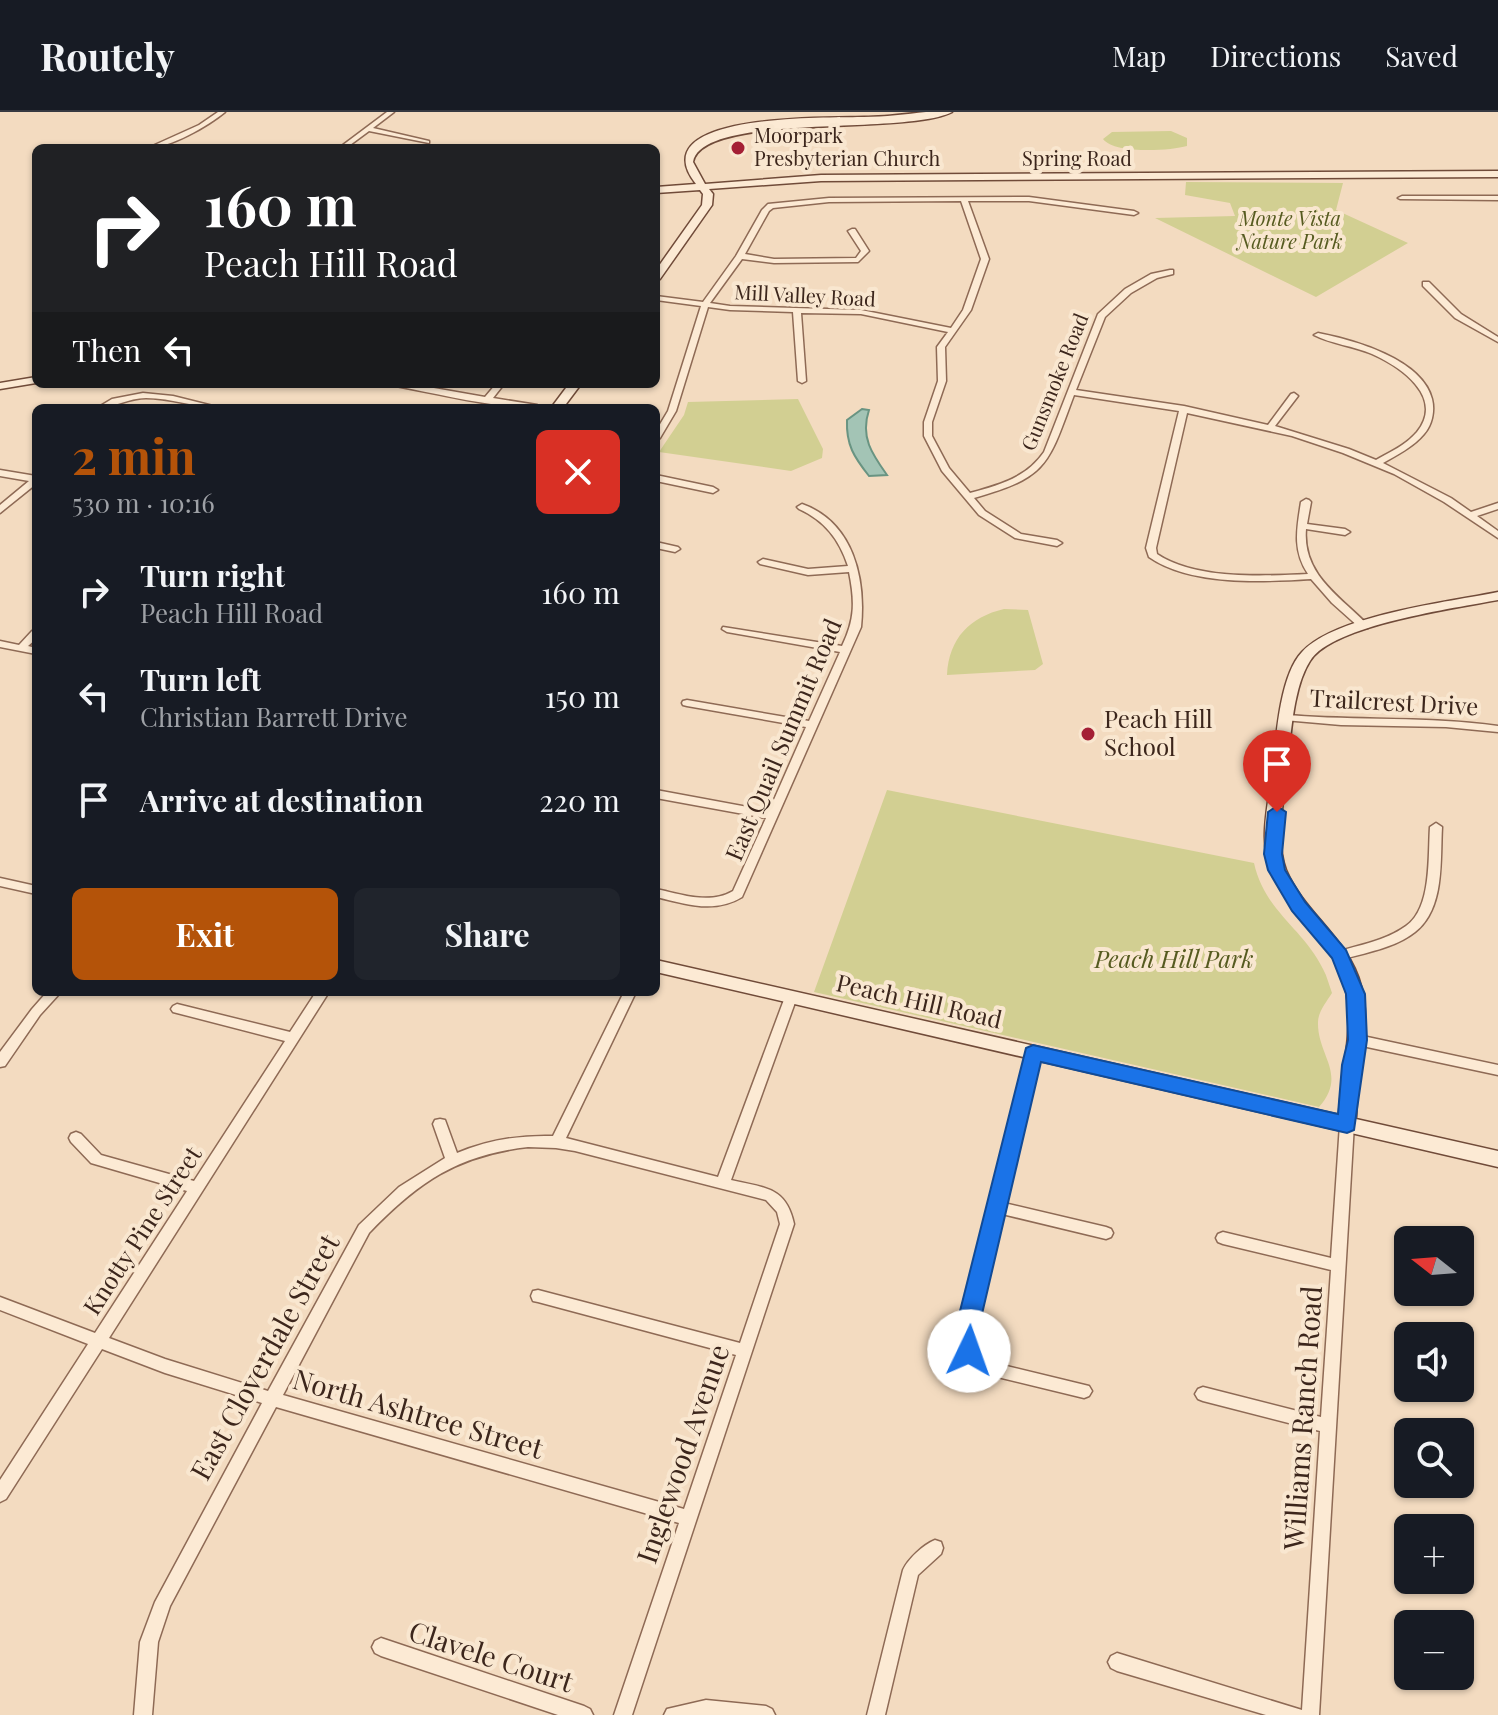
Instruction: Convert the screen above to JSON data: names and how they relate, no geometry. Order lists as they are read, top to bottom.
{
  "streets": {
    "street": [
      "Spring Road",
      "Mill Valley Road",
      "Gunsmoke Road",
      "Trailcrest Drive",
      "East Quail Summit Road",
      "Peach Hill Road",
      "Knotty Pine Street",
      "East Cloverdale Street",
      "North Ashtree Street",
      "Williams Ranch Road",
      "Inglewood Avenue",
      "Clavele Court"
    ]
  },
  "crossings": [
    ["Peach Hill Road", "Williams Ranch Road"],
    ["Knotty Pine Street", "North Ashtree Street"],
    ["East Cloverdale Street", "North Ashtree Street"],
    ["East Cloverdale Street", "Inglewood Avenue"],
    ["North Ashtree Street", "Inglewood Avenue"]
  ],
  "parks": ["Monte Vista Nature Park", "Peach Hill Park"],
  "places": ["Moorpark Presbyterian Church", "Peach Hill School"],
  "north": "left",
  "page": {
    "header": "Routely",
    "nav": ["Map", "Directions", "Saved"],
    "turn": ["160 m", "Peach Hill Road"],
    "then": "Then",
    "heading": ["2 min", "530 m · 10:16"],
    "list": [
      {
        "name": "Turn right",
        "note": "Peach Hill Road",
        "value": "160 m"
      },
      {
        "name": "Turn left",
        "note": "Christian Barrett Drive",
        "value": "150 m"
      },
      {
        "name": "Arrive at destination",
        "value": "220 m"
      }
    ],
    "buttons": ["Exit", "Share"],
    "map_buttons": ["+", "−"]
  }
}
